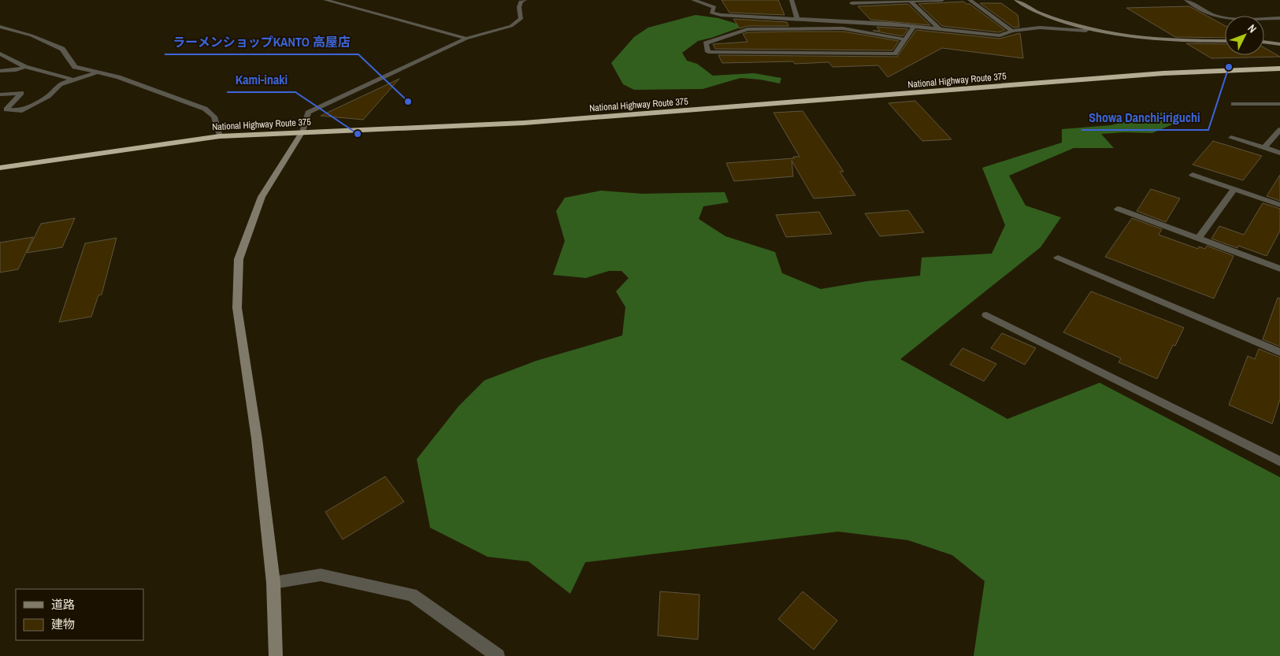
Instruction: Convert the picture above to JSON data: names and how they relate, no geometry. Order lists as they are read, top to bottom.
{
  "streets": {
    "highway": ["National Highway Route 375"]
  },
  "places": ["Showa Danchi-iriguchi", "ラーメンショップKANTO 高屋店", "Kami-inaki"],
  "legend": ["道路", "建物"],
  "north": "top right"
}
